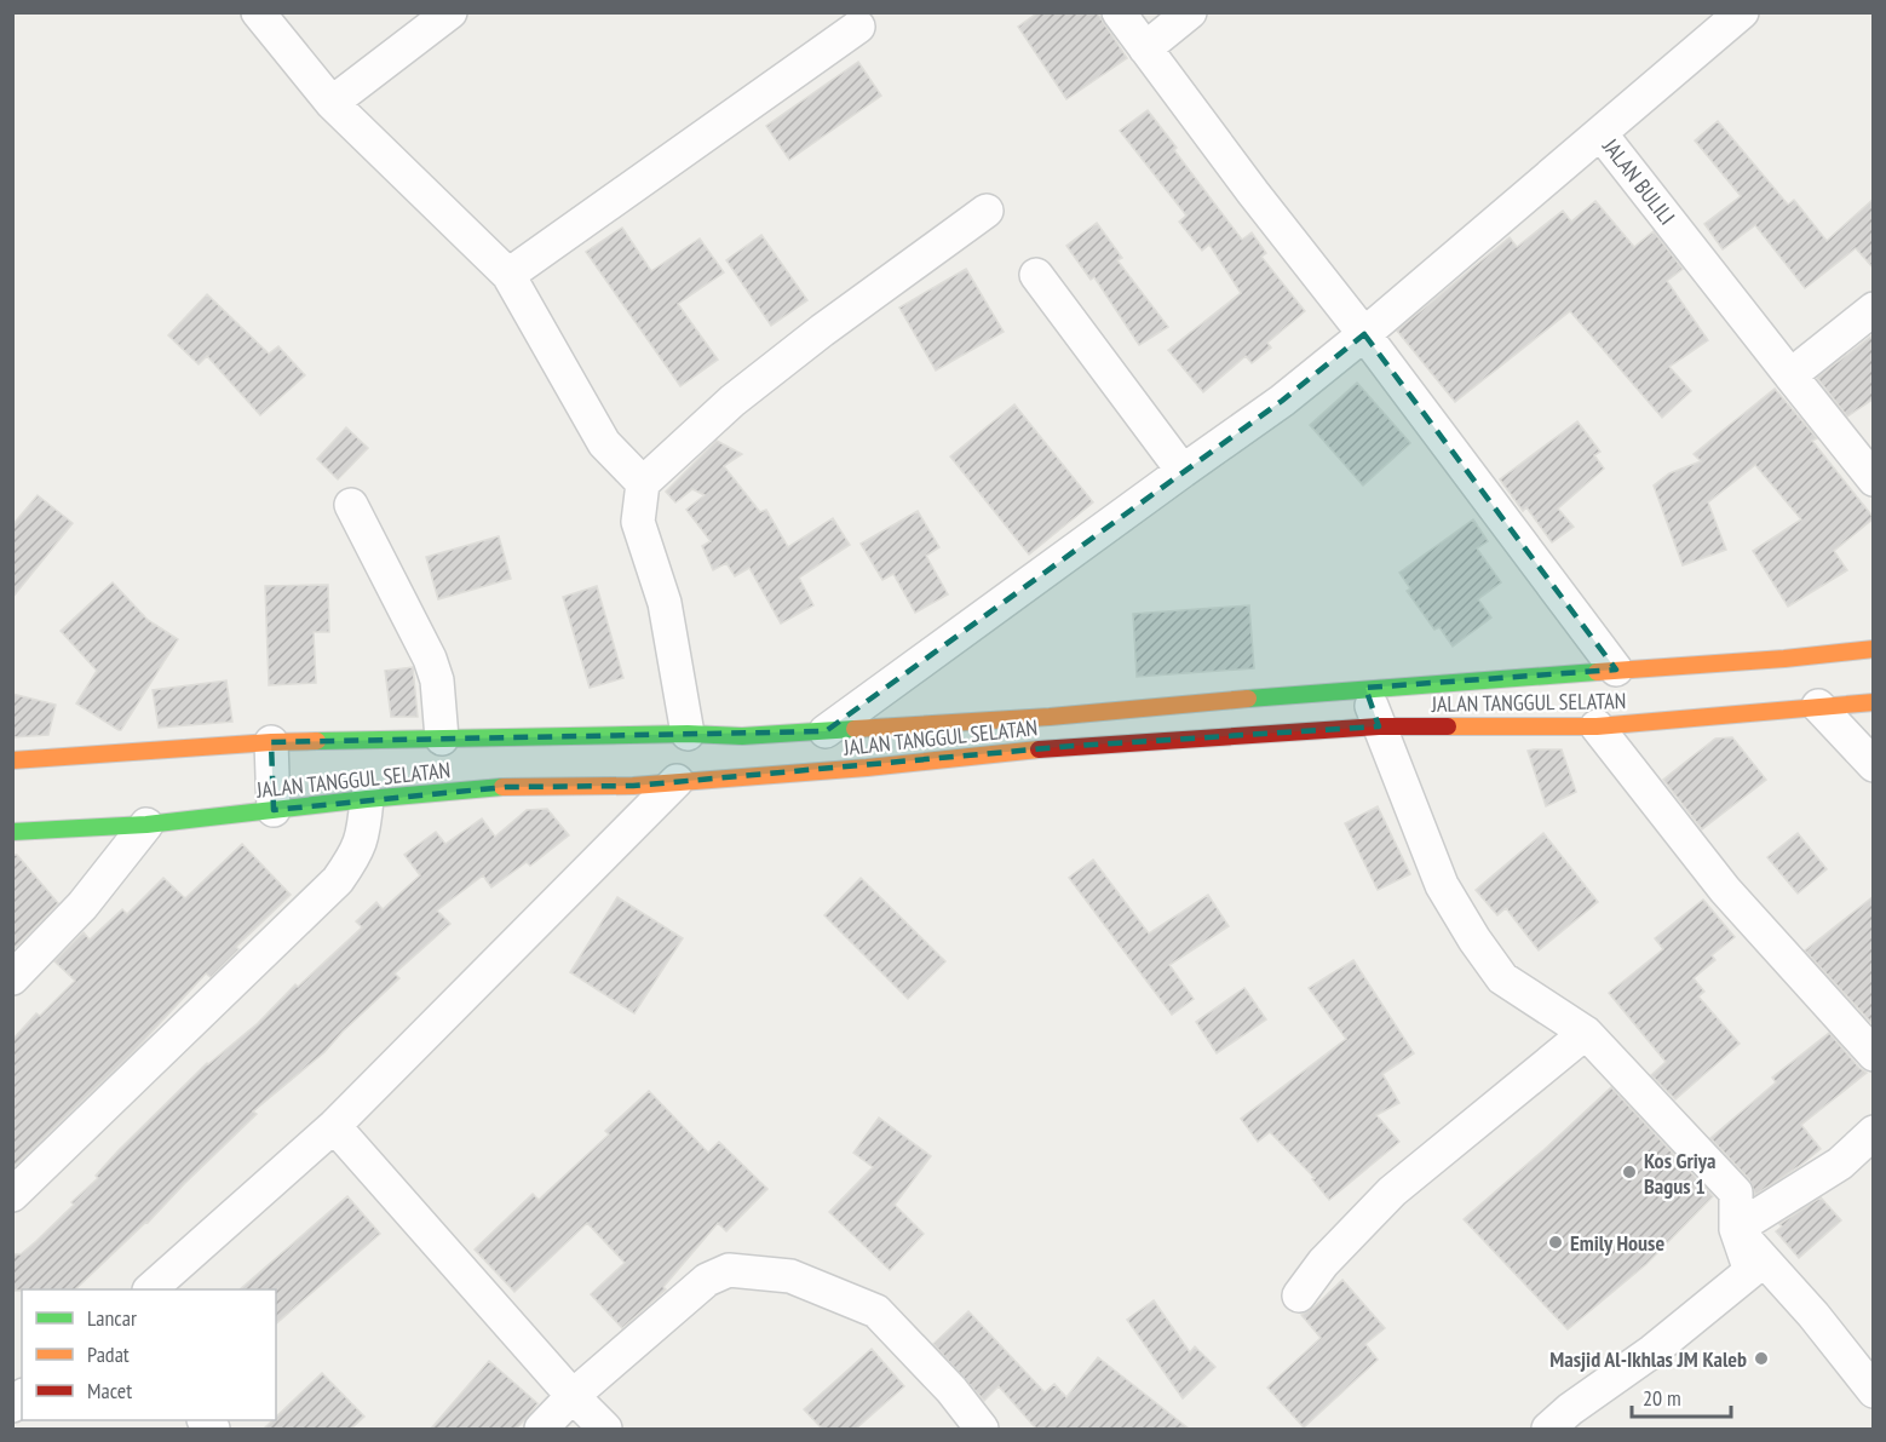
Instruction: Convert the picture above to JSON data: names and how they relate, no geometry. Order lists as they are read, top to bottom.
{
  "streets": {
    "street": ["JALAN BULILI", "JALAN TANGGUL SELATAN"]
  },
  "places": ["Kos Griya Bagus 1", "Emily House", "Masjid Al-Ikhlas JM Kaleb"],
  "legend": ["Lancar", "Padat", "Macet"],
  "scale_bar": "20 m"
}
